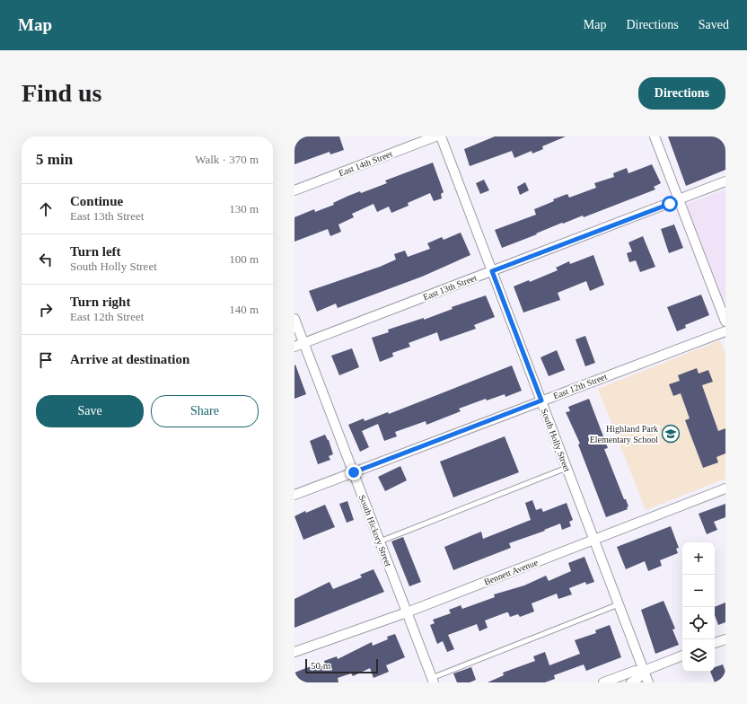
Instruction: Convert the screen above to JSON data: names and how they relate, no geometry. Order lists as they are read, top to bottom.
{
  "streets": {
    "street": [
      "East 14th Street",
      "East 13th Street",
      "East 12th Street",
      "South Holly Street",
      "South Hickory Street",
      "Bennett Avenue"
    ]
  },
  "crossings": [
    ["East 13th Street", "South Holly Street"],
    ["East 13th Street", "South Hickory Street"],
    ["East 12th Street", "South Holly Street"],
    ["East 12th Street", "South Hickory Street"],
    ["South Holly Street", "Bennett Avenue"],
    ["South Hickory Street", "Bennett Avenue"]
  ],
  "places": {
    "school or university": ["Highland Park Elementary School"]
  },
  "scale_bar": "50 m",
  "page": {
    "header": "Map",
    "nav": ["Map", "Directions", "Saved"],
    "buttons": [
      "Directions",
      ["Save", "Share"]
    ],
    "title": "Find us",
    "heading": ["5 min", "Walk · 370 m"],
    "list": [
      ["Continue", "East 13th Street", "130 m"],
      ["Turn left", "South Holly Street", "100 m"],
      ["Turn right", "East 12th Street", "140 m"],
      "Arrive at destination"
    ],
    "map_buttons": ["+", "−"],
    "scale": "50 m"
  }
}
